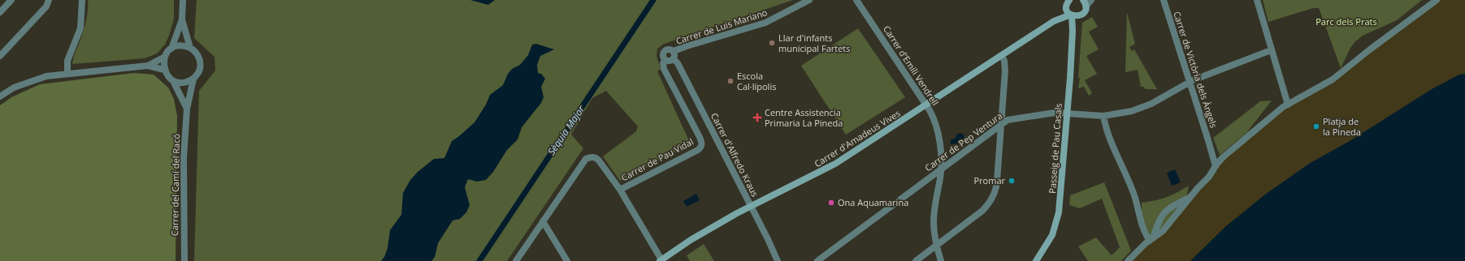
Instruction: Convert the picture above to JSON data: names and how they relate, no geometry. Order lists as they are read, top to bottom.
{
  "streets": {
    "street": [
      "Carrer de Luis Mariano",
      "Carrer d'Emili Vendrell",
      "Carrer de Victòria dels Àngels",
      "Carrer d'Amadeus Vives",
      "Carrer de Pep Ventura",
      "Passeig de Pau Casals",
      "Carrer d'Alfredo Kraus",
      "Carrer de Pau Vidal",
      "Carrer del Camí del Racó"
    ]
  },
  "crossings": [
    ["Carrer de Luis Mariano", "Carrer d'Alfredo Kraus"],
    ["Carrer de Luis Mariano", "Carrer de Pau Vidal"],
    ["Carrer d'Emili Vendrell", "Carrer d'Amadeus Vives"],
    ["Carrer d'Emili Vendrell", "Carrer de Pep Ventura"],
    ["Carrer de Victòria dels Àngels", "Carrer de Pep Ventura"],
    ["Carrer d'Amadeus Vives", "Passeig de Pau Casals"],
    ["Carrer d'Amadeus Vives", "Carrer d'Alfredo Kraus"],
    ["Carrer de Pep Ventura", "Passeig de Pau Casals"],
    ["Carrer d'Alfredo Kraus", "Carrer de Pau Vidal"]
  ],
  "water": ["Sèquia Major"],
  "parks": ["Parc dels Prats"],
  "places": {
    "other": [
      "Llar d'infants municipal Fartets",
      "Escola Cal·lípolis",
      "Platja de la Pineda",
      "Promar",
      "Ona Aquamarina"
    ],
    "health": ["Centre Assistencia Primaria La Pineda"]
  }
}
